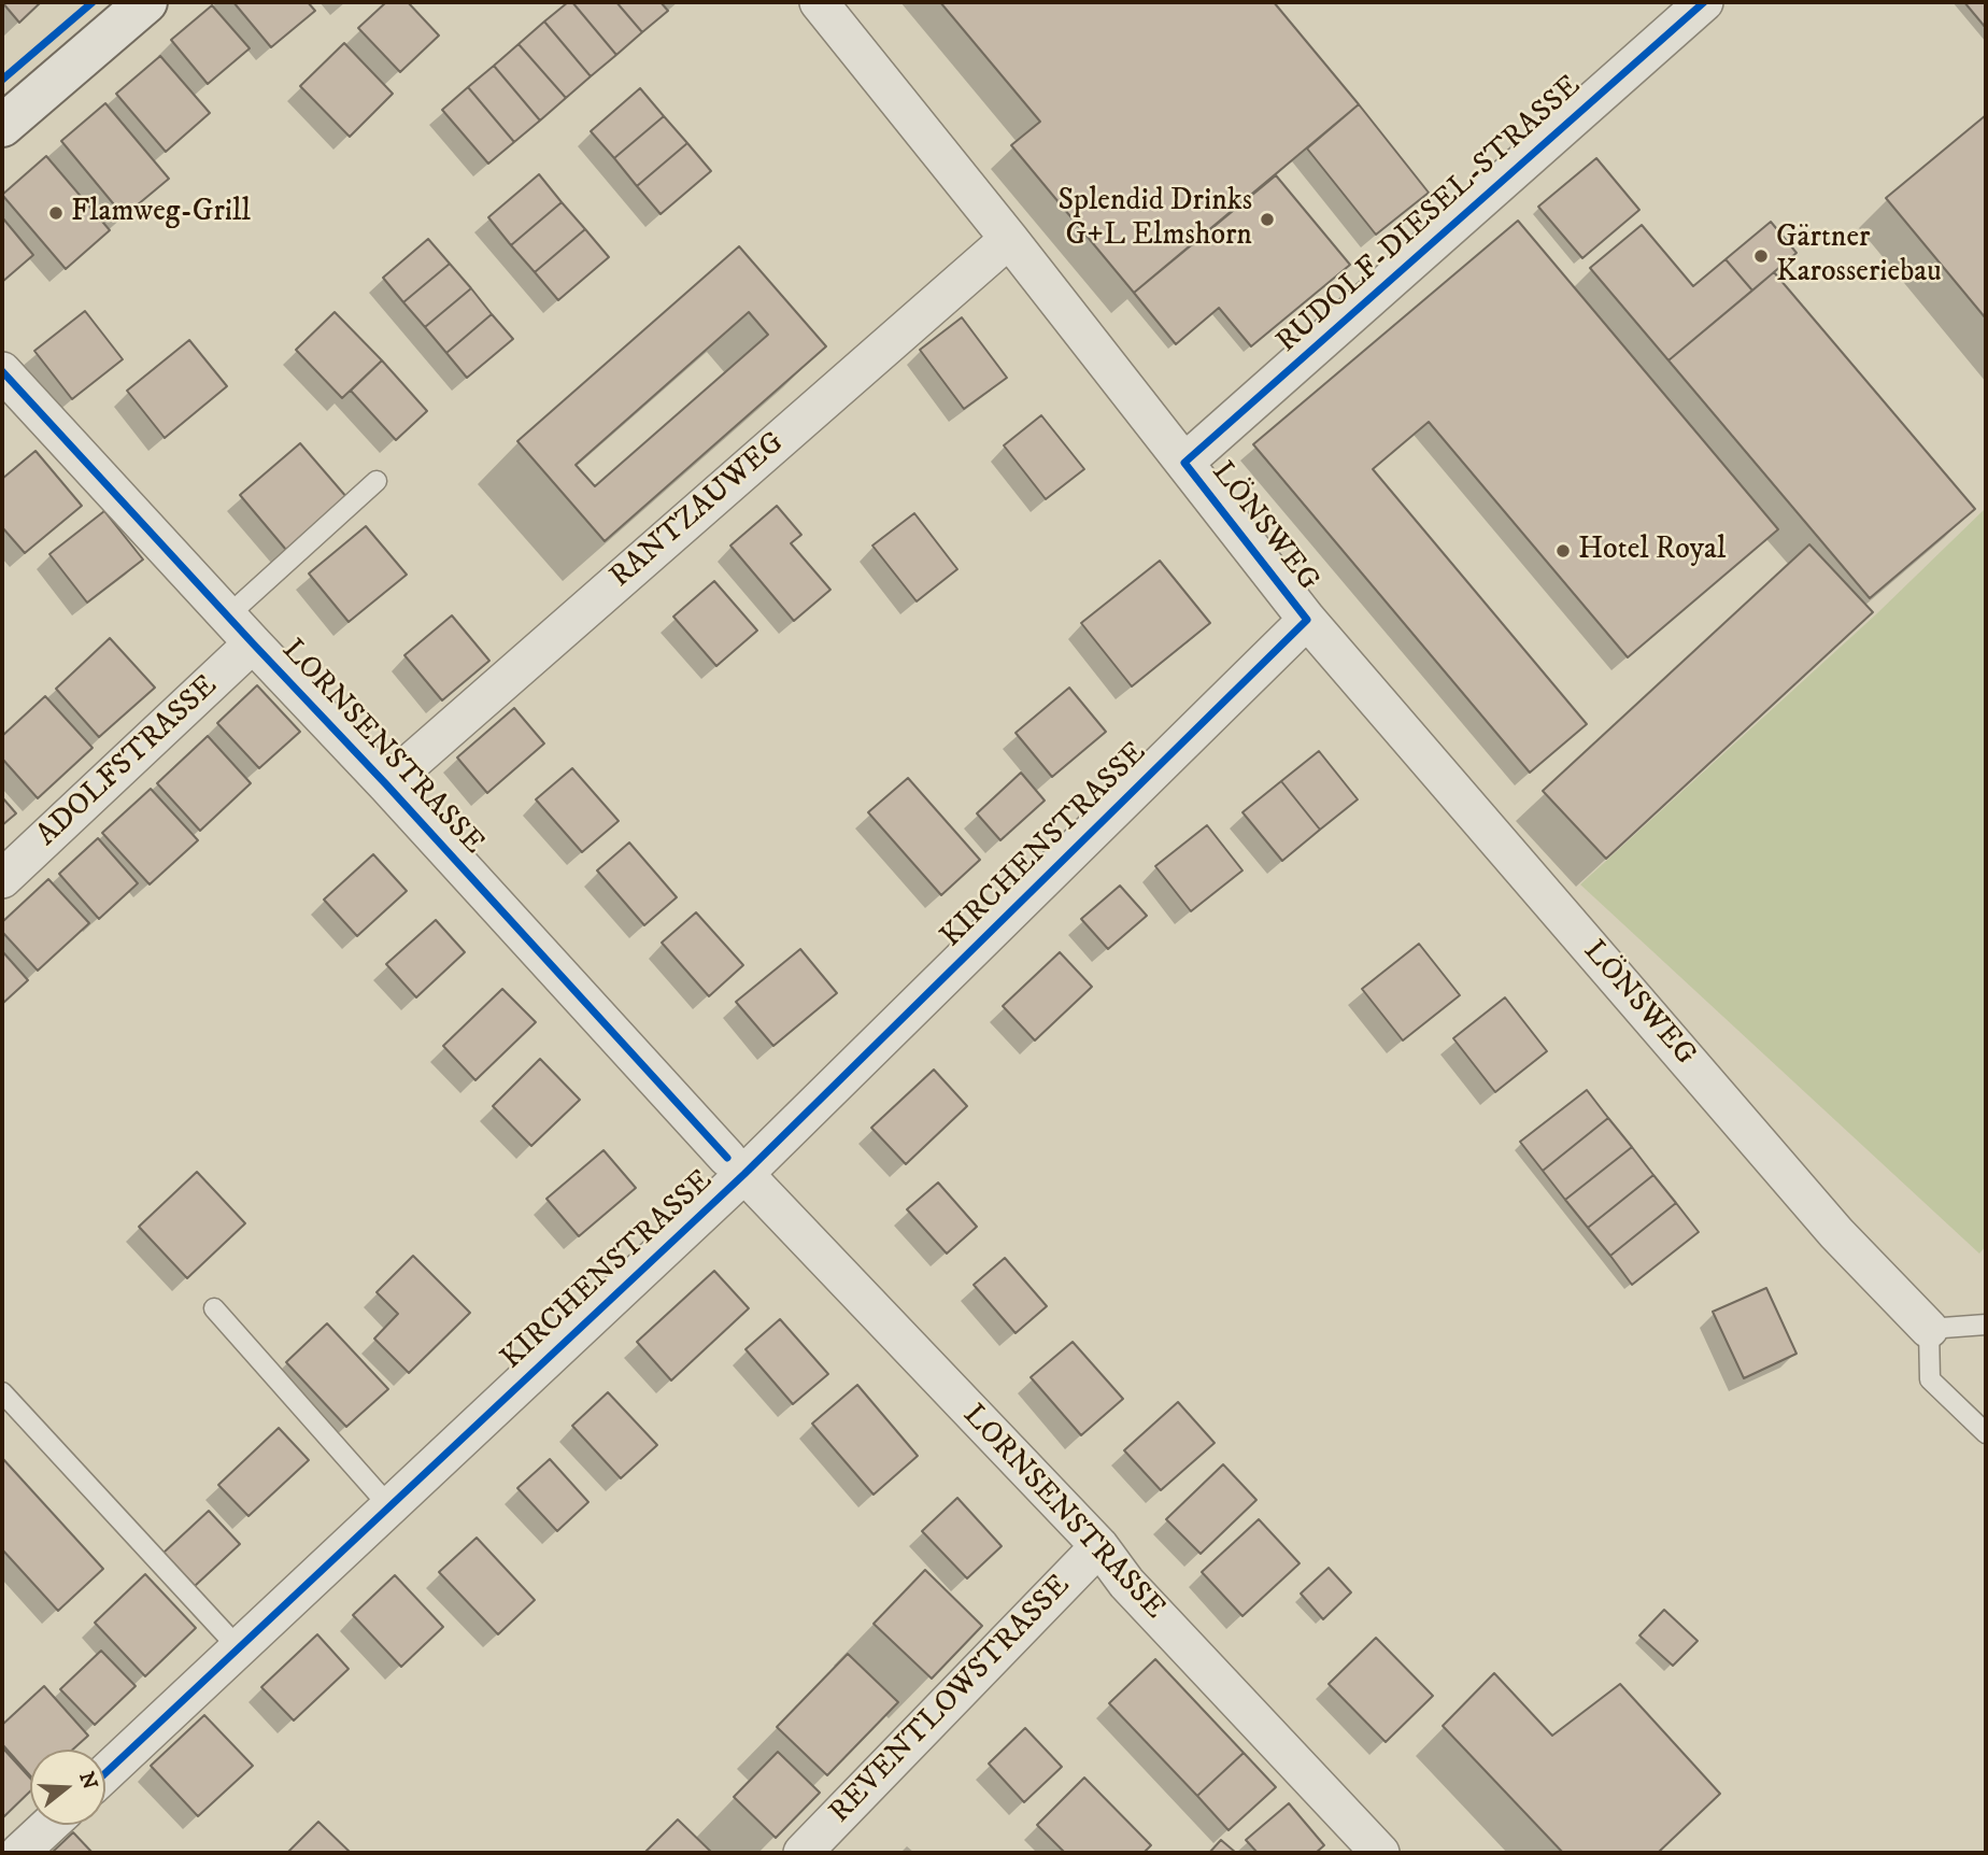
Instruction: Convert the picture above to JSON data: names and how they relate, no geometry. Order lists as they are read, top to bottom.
{
  "streets": {
    "street": [
      "RUDOLF-DIESEL-STRASSE",
      "RANTZAUWEG",
      "LÖNSWEG",
      "LORNSENSTRASSE",
      "ADOLFSTRASSE",
      "KIRCHENSTRASSE",
      "REVENTLOWSTRASSE"
    ]
  },
  "crossings": [
    ["RUDOLF-DIESEL-STRASSE", "LÖNSWEG"],
    ["RANTZAUWEG", "LÖNSWEG"],
    ["RANTZAUWEG", "LORNSENSTRASSE"],
    ["LÖNSWEG", "KIRCHENSTRASSE"],
    ["LORNSENSTRASSE", "ADOLFSTRASSE"],
    ["LORNSENSTRASSE", "KIRCHENSTRASSE"],
    ["LORNSENSTRASSE", "REVENTLOWSTRASSE"]
  ],
  "places": [
    "Flamweg-Grill",
    "Splendid Drinks G+L Elmshorn",
    "Gärtner Karosseriebau",
    "Hotel Royal"
  ],
  "north": "right"
}
